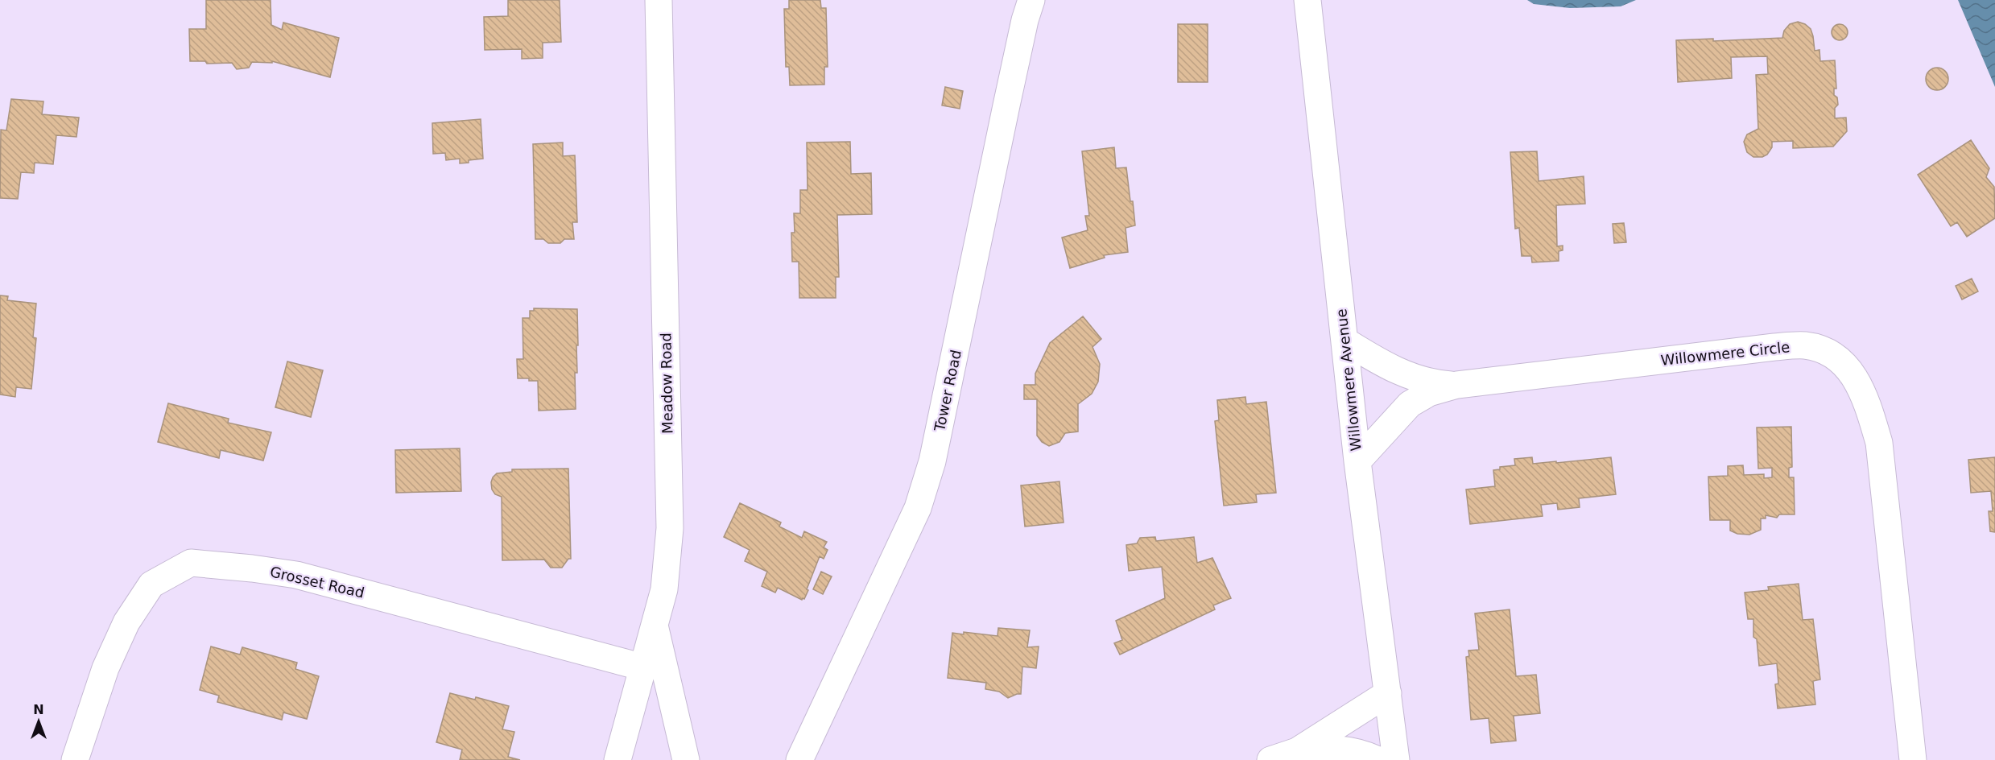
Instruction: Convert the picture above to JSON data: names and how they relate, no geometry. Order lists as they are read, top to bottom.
{
  "streets": {
    "street": [
      "Willowmere Circle",
      "Willowmere Avenue",
      "Meadow Road",
      "Tower Road",
      "Grosset Road"
    ]
  },
  "crossings": [
    ["Willowmere Circle", "Willowmere Avenue"],
    ["Meadow Road", "Grosset Road"]
  ],
  "north": "top"
}
